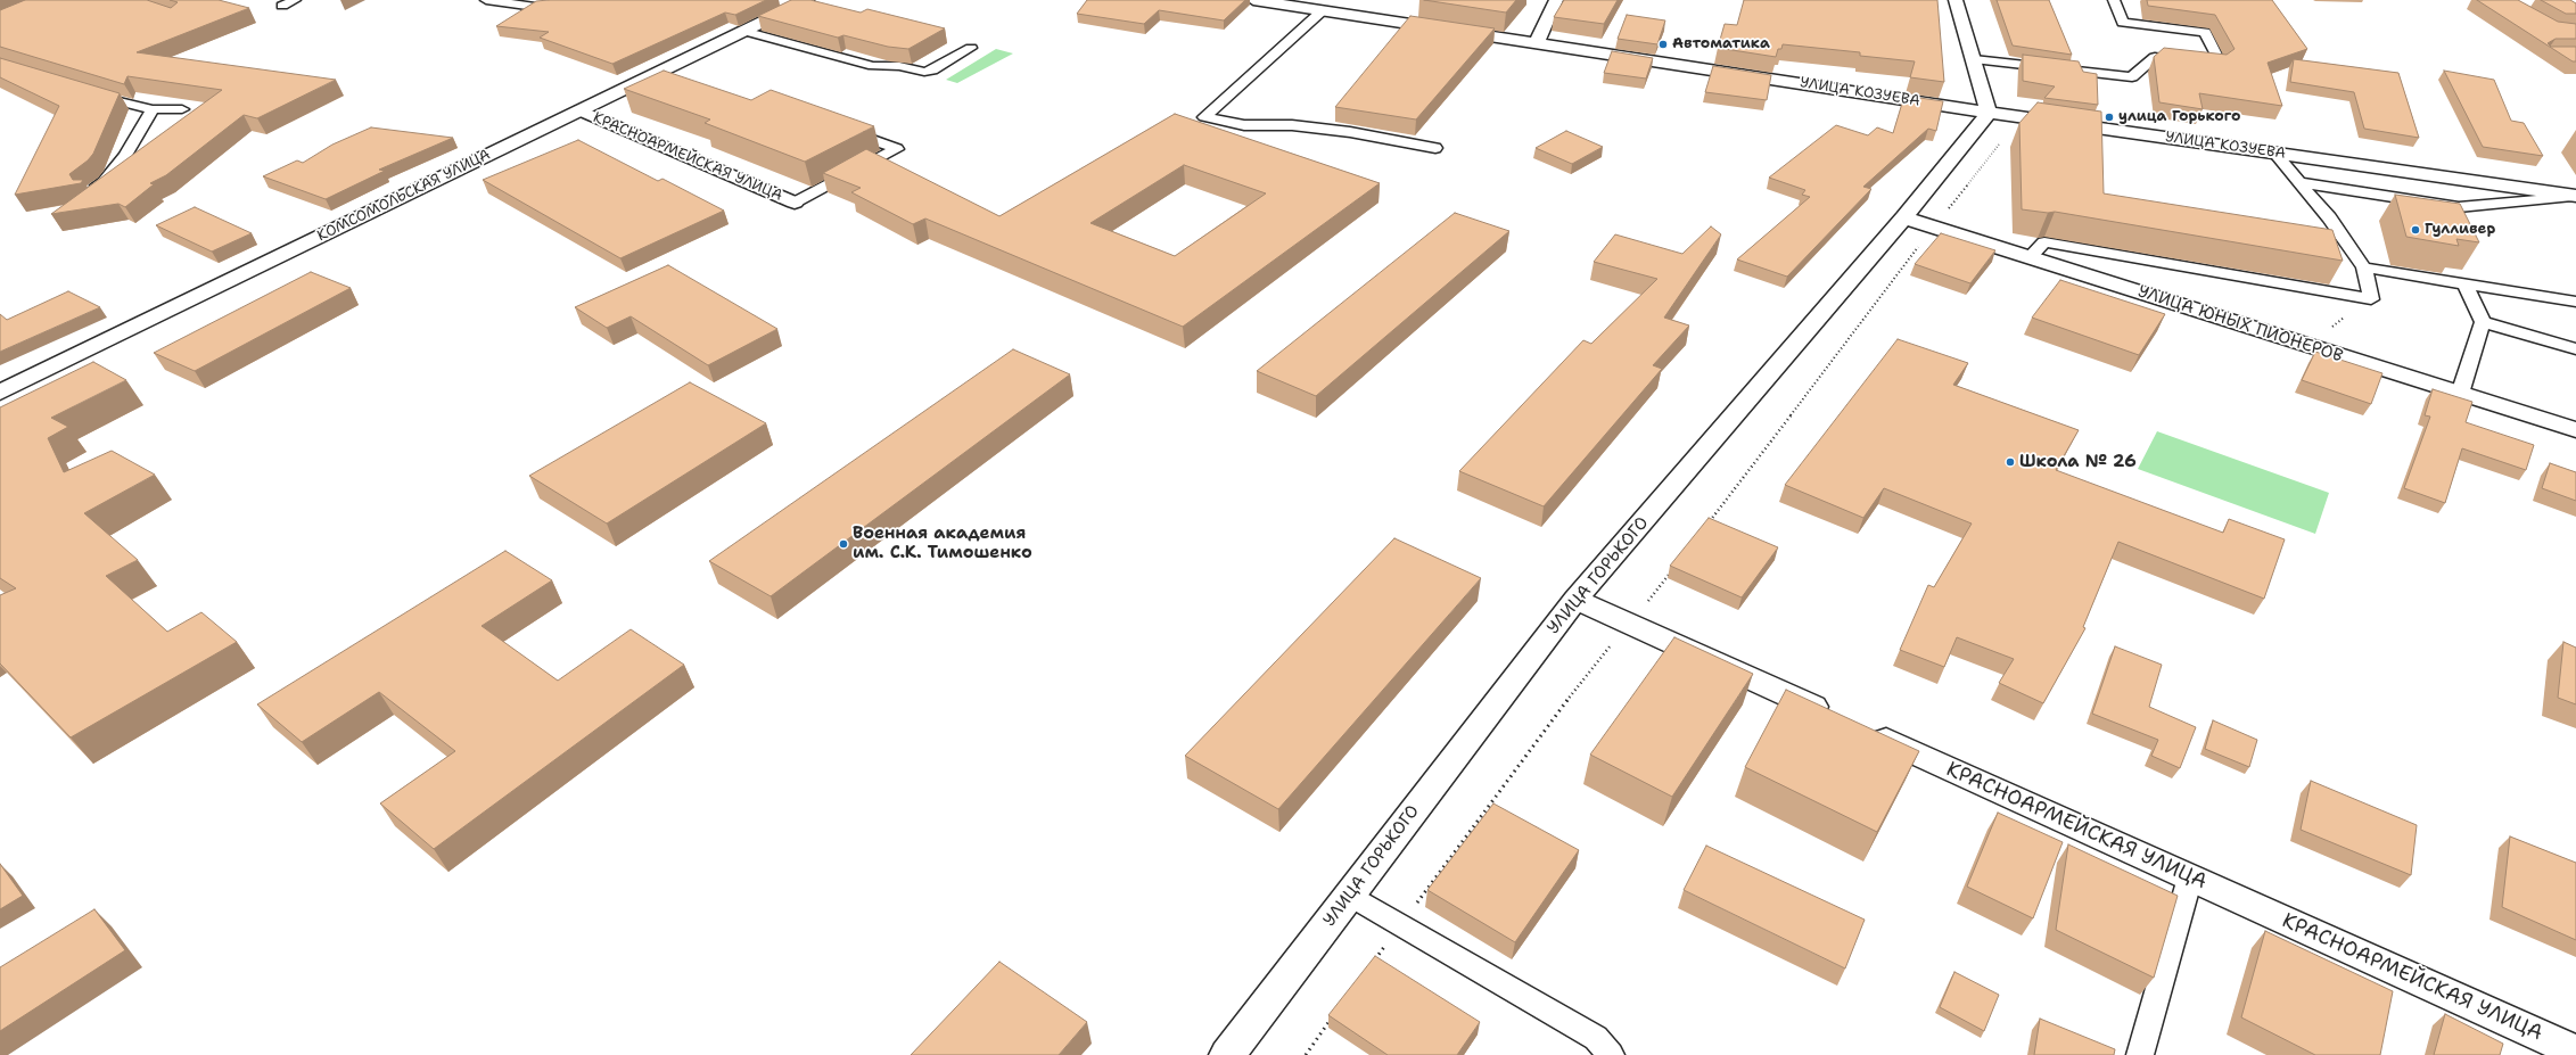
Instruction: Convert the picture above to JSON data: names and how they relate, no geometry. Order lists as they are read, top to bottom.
{
  "streets": {
    "street": [
      "УЛИЦА КОЗУЕВА",
      "КРАСНОАРМЕЙСКАЯ УЛИЦА",
      "КОМСОМОЛЬСКАЯ УЛИЦА",
      "УЛИЦА ЮНЫХ ПИОНЕРОВ",
      "УЛИЦА ГОРЬКОГО"
    ]
  },
  "crossings": [
    ["УЛИЦА КОЗУЕВА", "УЛИЦА ГОРЬКОГО"],
    ["КРАСНОАРМЕЙСКАЯ УЛИЦА", "КОМСОМОЛЬСКАЯ УЛИЦА"],
    ["КРАСНОАРМЕЙСКАЯ УЛИЦА", "УЛИЦА ГОРЬКОГО"],
    ["УЛИЦА ЮНЫХ ПИОНЕРОВ", "УЛИЦА ГОРЬКОГО"]
  ],
  "places": [
    "Автоматика",
    "улица Горького",
    "Гулливер",
    "Школа № 26",
    "Военная академия им. С.К. Тимошенко"
  ]
}
